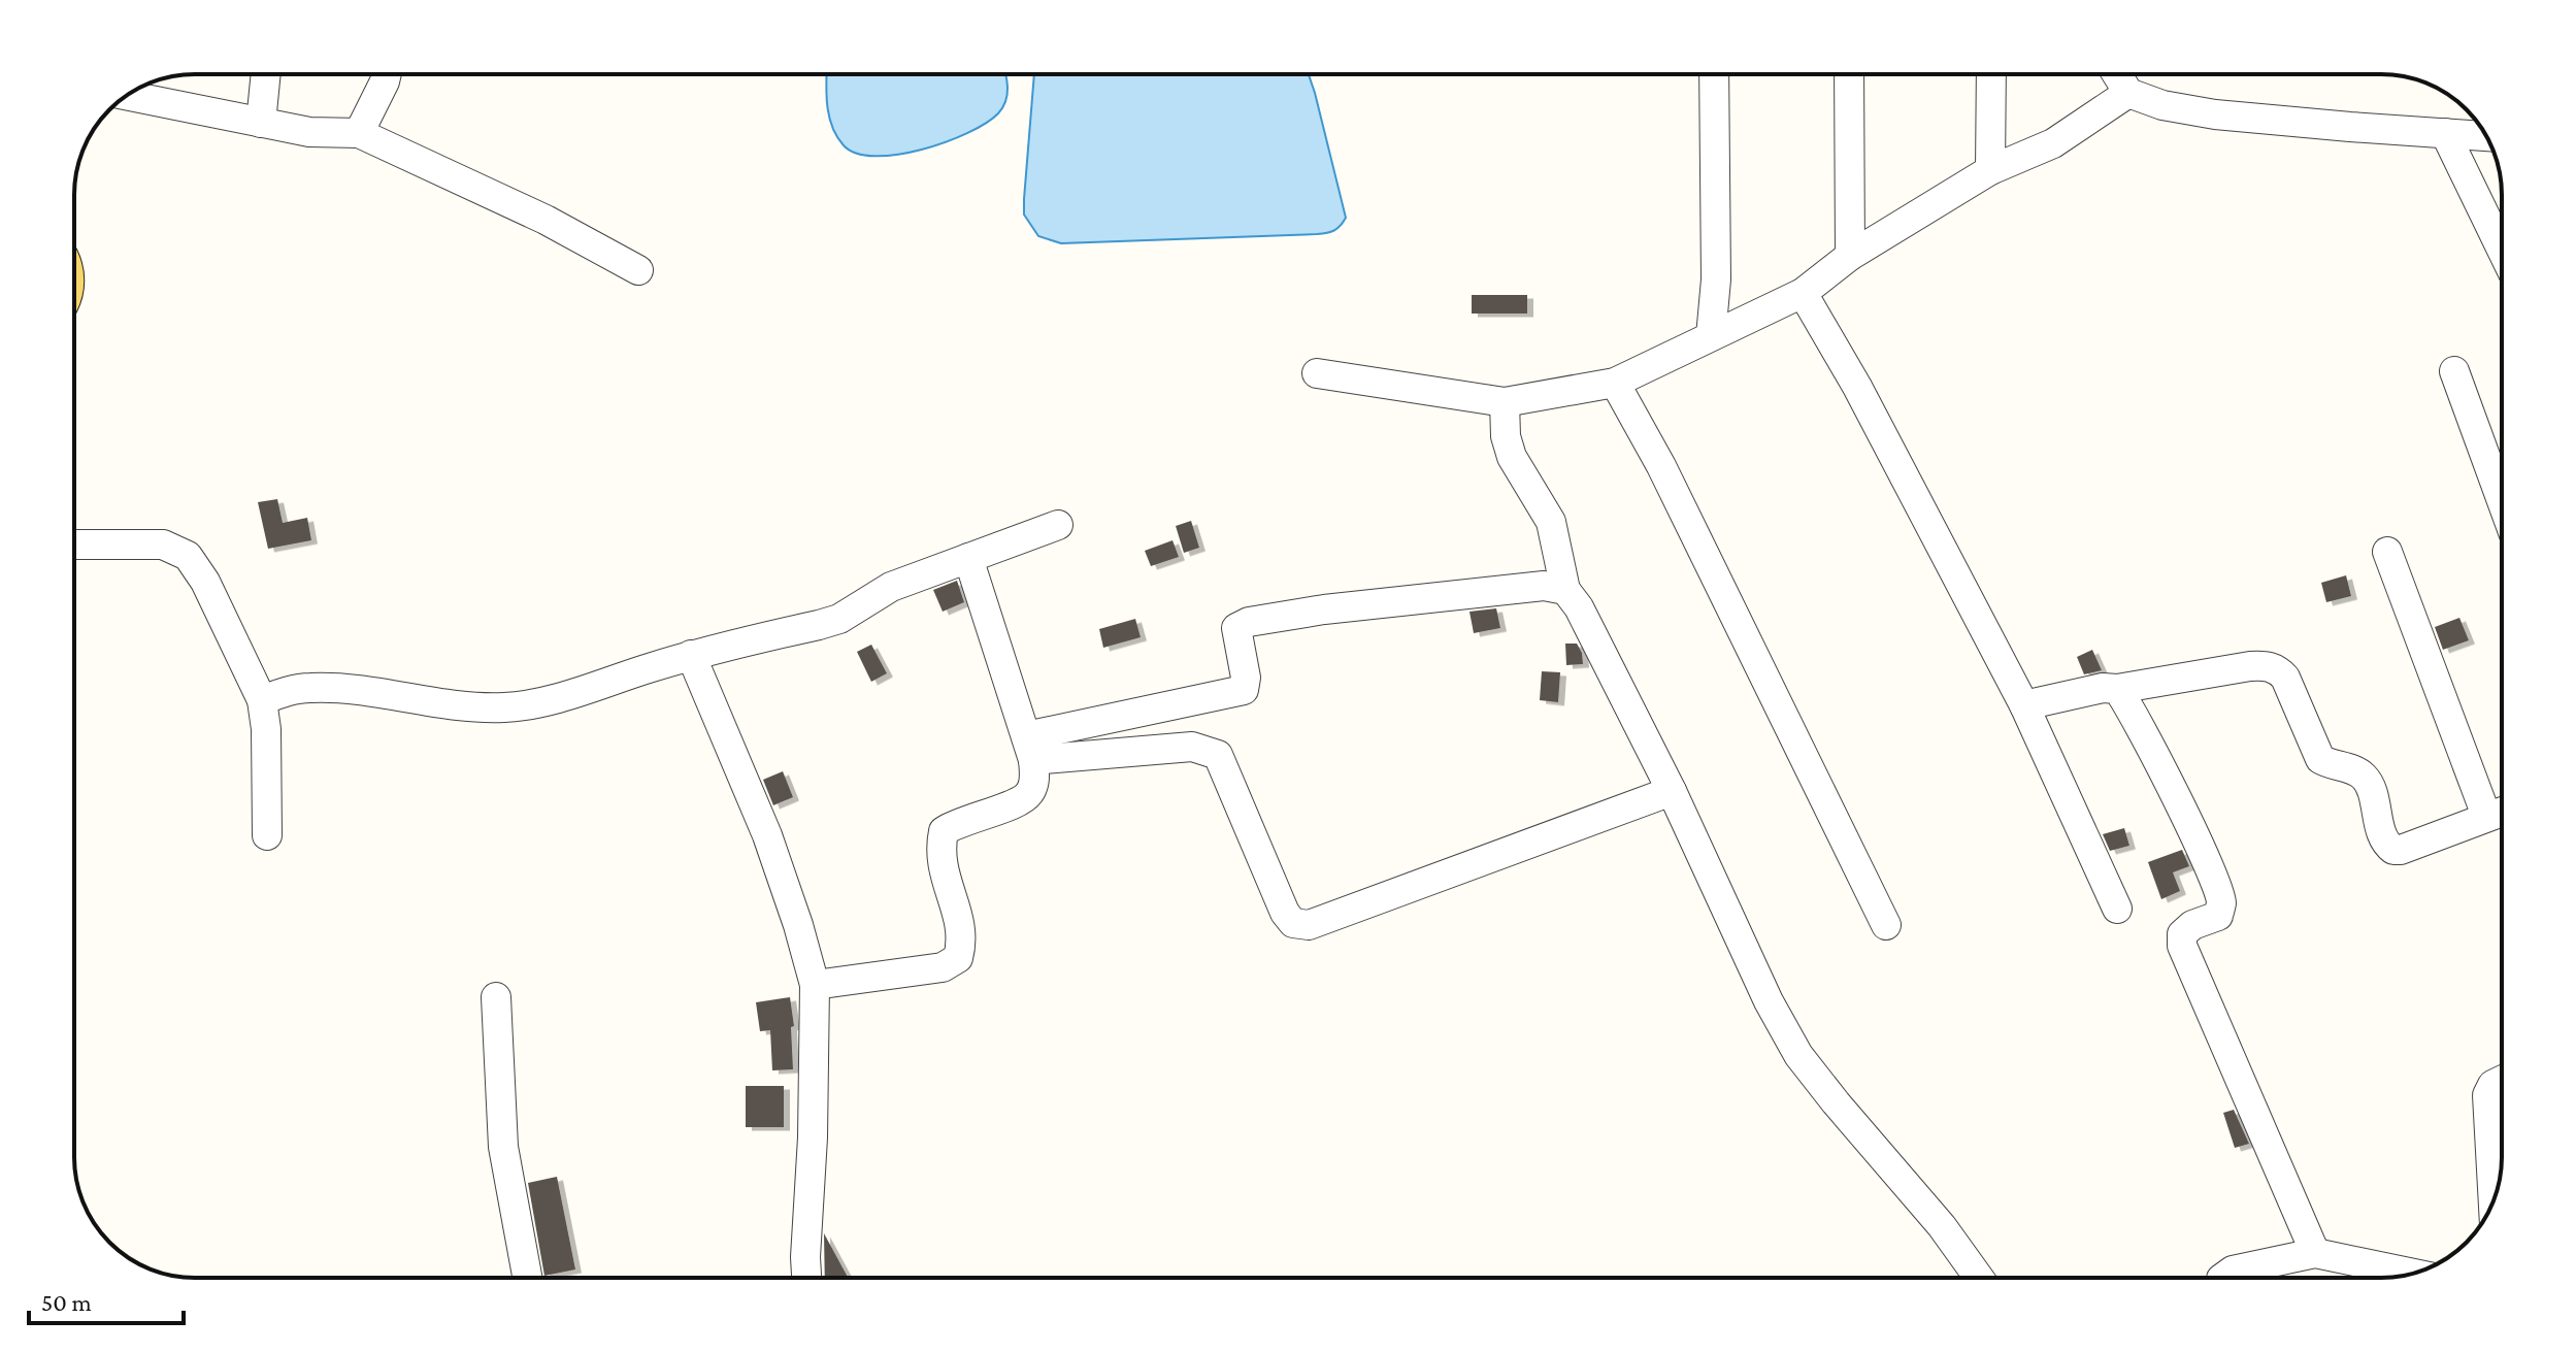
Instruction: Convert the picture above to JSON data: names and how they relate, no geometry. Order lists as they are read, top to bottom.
{
  "scale_bar": "50 m"
}
